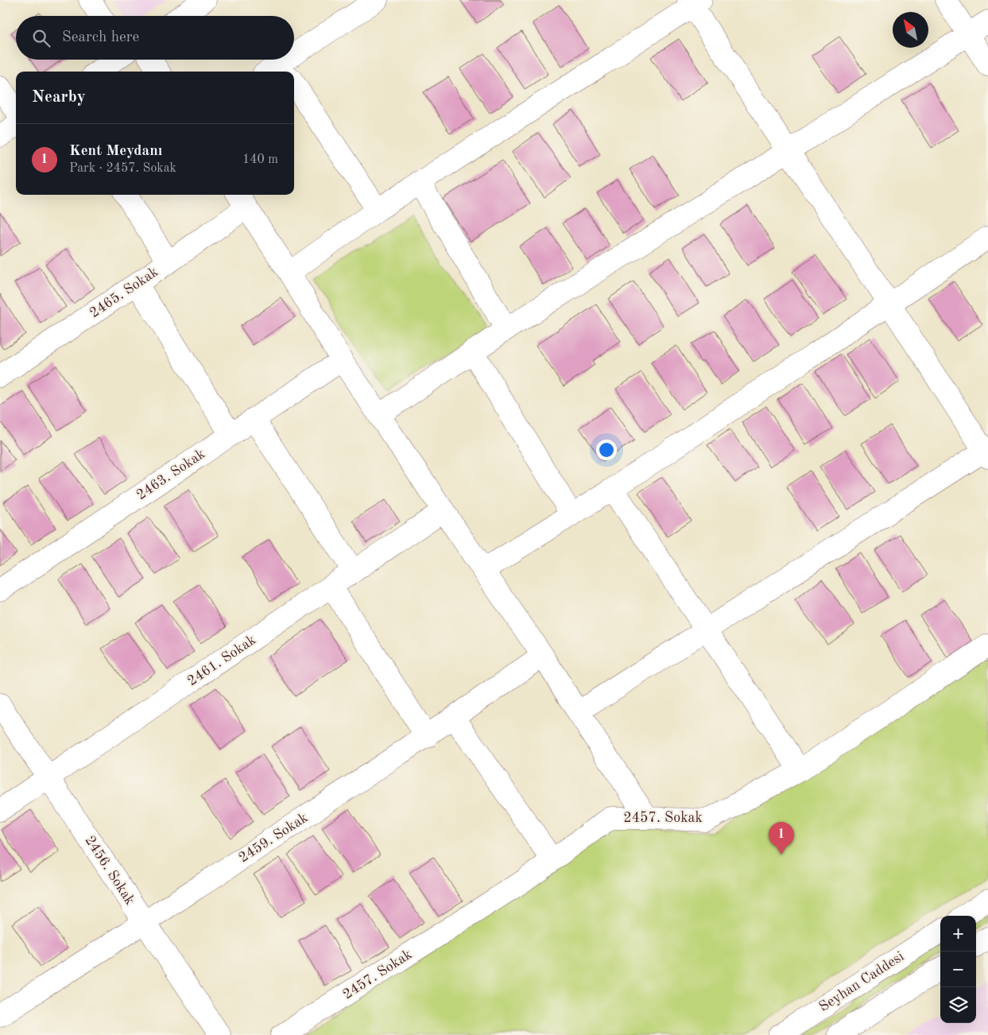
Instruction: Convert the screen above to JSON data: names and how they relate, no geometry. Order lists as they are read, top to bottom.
{
  "streets": {
    "street": [
      "2465. Sokak",
      "2463. Sokak",
      "2461. Sokak",
      "2457. Sokak",
      "2459. Sokak",
      "2456. Sokak",
      "Seyhan Caddesi"
    ]
  },
  "crossings": [
    ["2461. Sokak", "2456. Sokak"],
    ["2459. Sokak", "2456. Sokak"]
  ],
  "north": "top left",
  "page": {
    "search": "Search here",
    "heading": "Nearby",
    "list": [
      {
        "mark": "1",
        "name": "Kent Meydanı",
        "note": "Park · 2457. Sokak",
        "value": "140 m"
      }
    ],
    "pins": "1",
    "map_buttons": ["+", "−"]
  }
}
